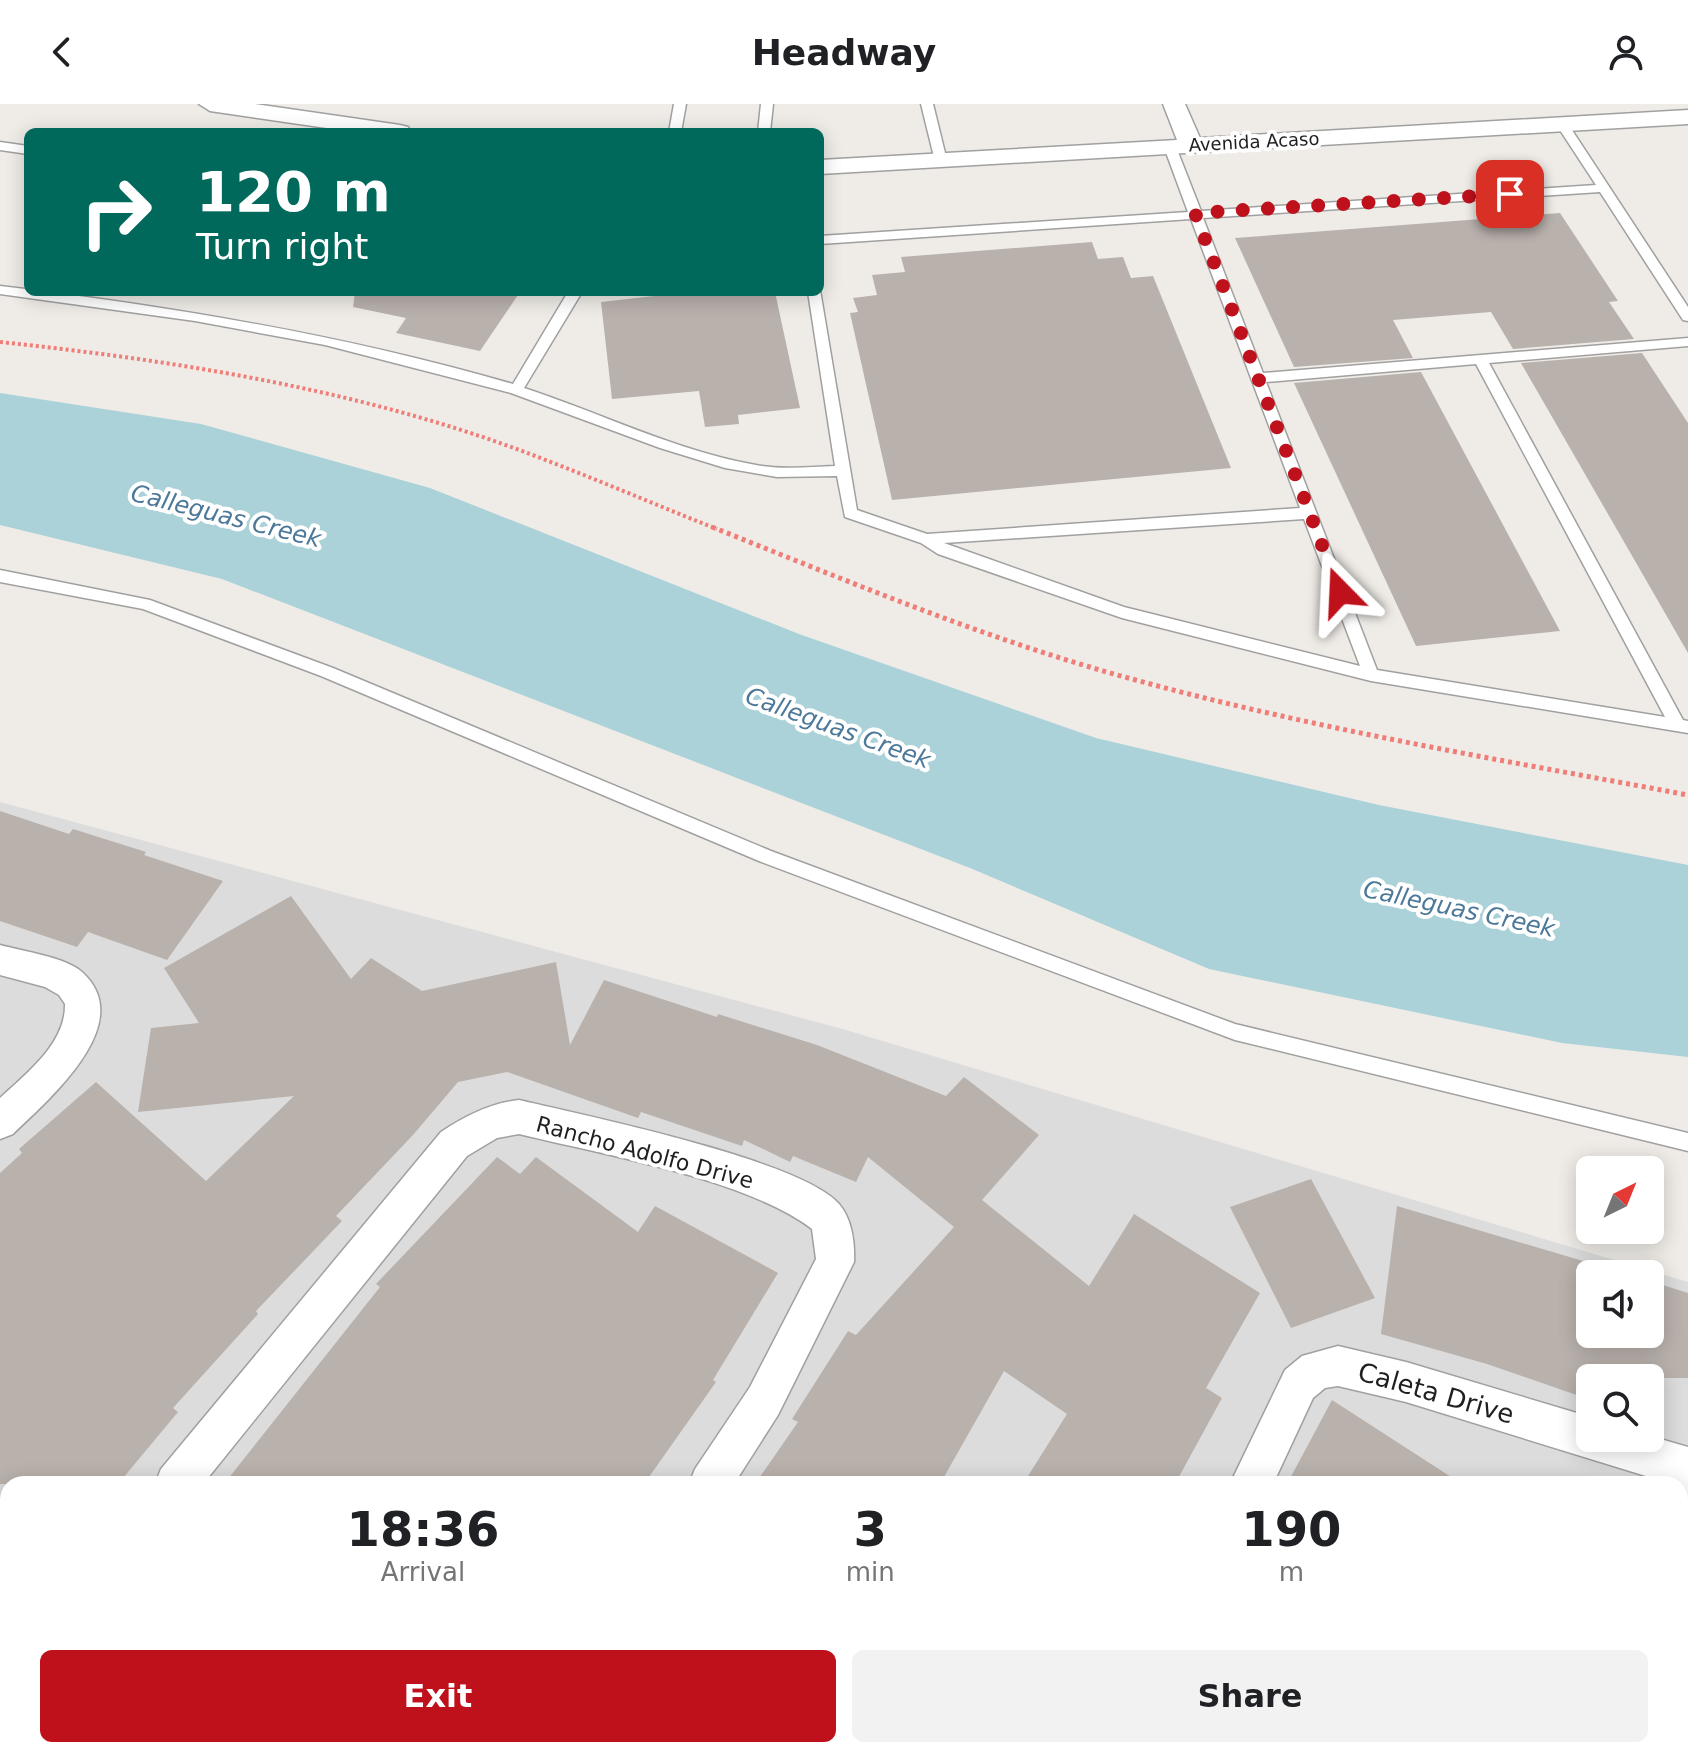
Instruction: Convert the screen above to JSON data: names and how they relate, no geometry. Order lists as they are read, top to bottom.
{
  "streets": {
    "street": ["Avenida Acaso", "Rancho Adolfo Drive", "Caleta Drive"]
  },
  "water": ["Calleguas Creek"],
  "north": "top right",
  "page": {
    "header": "Headway",
    "turn": ["120 m", "Turn right"],
    "eta": [
      "18:36",
      "Arrival",
      "3",
      "min",
      "190",
      "m"
    ],
    "buttons": ["Exit", "Share"]
  }
}
